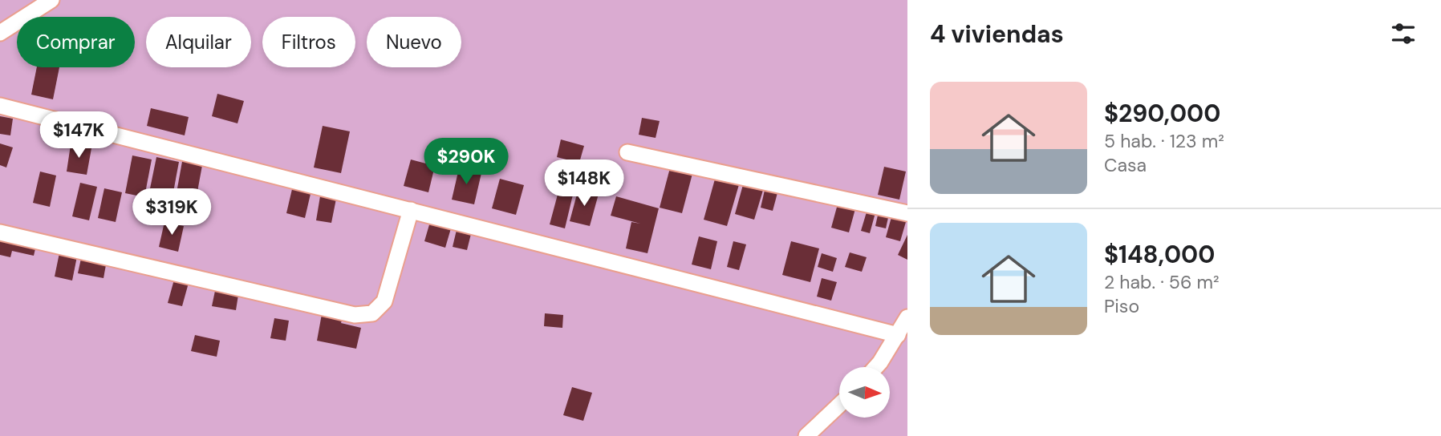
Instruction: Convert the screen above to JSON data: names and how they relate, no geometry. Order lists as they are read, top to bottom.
{
  "north": "right",
  "page": {
    "heading": "4 viviendas",
    "chip": [
      "Comprar",
      "Alquilar",
      "Filtros",
      "Nuevo"
    ],
    "list": [
      {
        "name": "$290,000",
        "note": "5 hab. · 123 m² · Casa"
      },
      {
        "name": "$148,000",
        "note": "2 hab. · 56 m² · Piso"
      }
    ],
    "price": [
      "$147K",
      "$290K",
      "$148K",
      "$319K"
    ]
  }
}
